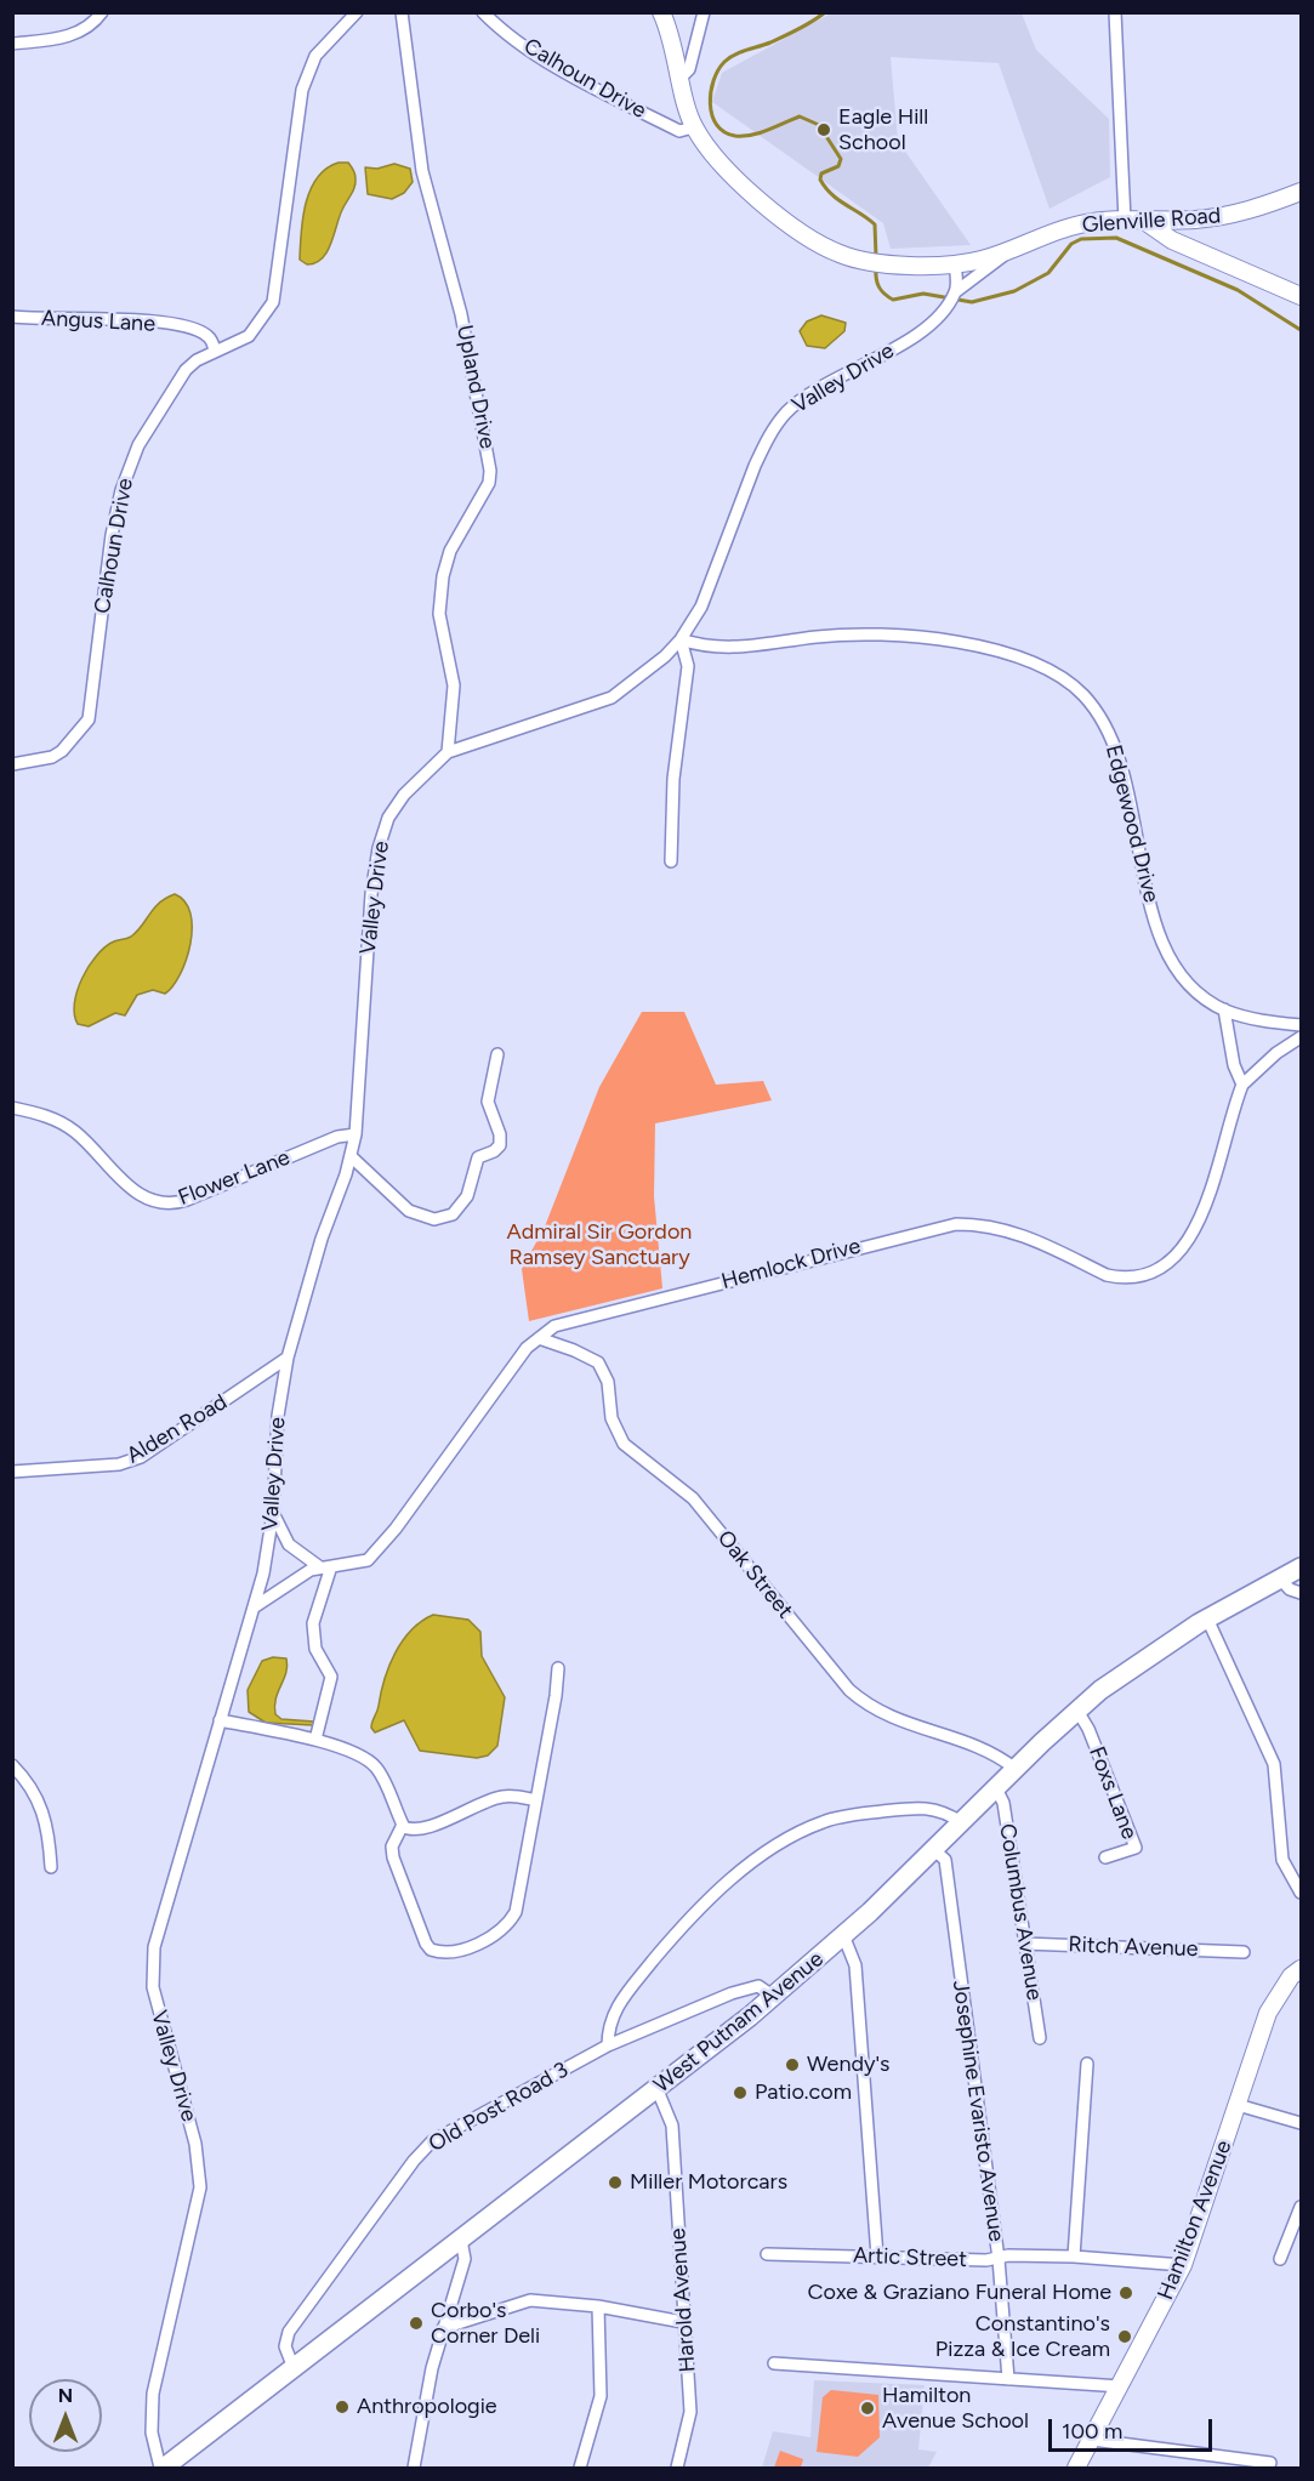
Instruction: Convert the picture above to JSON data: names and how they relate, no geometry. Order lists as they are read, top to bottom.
{
  "streets": {
    "main road": ["Glenville Road", "West Putnam Avenue", "Hamilton Avenue"],
    "street": [
      "Calhoun Drive",
      "Angus Lane",
      "Valley Drive",
      "Upland Drive",
      "Edgewood Drive",
      "Flower Lane",
      "Hemlock Drive",
      "Alden Road",
      "Oak Street",
      "Foxs Lane",
      "Columbus Avenue",
      "Ritch Avenue",
      "Old Post Road 3",
      "Josephine Evaristo Avenue",
      "Artic Street",
      "Harold Avenue"
    ]
  },
  "crossings": [
    ["Calhoun Drive", "Glenville Road"],
    ["Calhoun Drive", "Angus Lane"],
    ["Glenville Road", "Valley Drive"],
    ["Valley Drive", "Upland Drive"],
    ["Valley Drive", "Edgewood Drive"],
    ["Valley Drive", "Flower Lane"],
    ["Valley Drive", "Hemlock Drive"],
    ["Valley Drive", "Alden Road"],
    ["Valley Drive", "West Putnam Avenue"],
    ["Hemlock Drive", "Oak Street"],
    ["Oak Street", "West Putnam Avenue"],
    ["Foxs Lane", "West Putnam Avenue"],
    ["Columbus Avenue", "Ritch Avenue"],
    ["Columbus Avenue", "West Putnam Avenue"],
    ["West Putnam Avenue", "Old Post Road 3"],
    ["West Putnam Avenue", "Josephine Evaristo Avenue"],
    ["West Putnam Avenue", "Harold Avenue"],
    ["Josephine Evaristo Avenue", "Artic Street"],
    ["Hamilton Avenue", "Artic Street"]
  ],
  "parks": ["Admiral Sir Gordon Ramsey Sanctuary"],
  "places": [
    "Eagle Hill School",
    "Wendy's",
    "Patio.com",
    "Miller Motorcars",
    "Coxe & Graziano Funeral Home",
    "Corbo's Corner Deli",
    "Constantino's Pizza & Ice Cream",
    "Anthropologie",
    "Hamilton Avenue School"
  ],
  "scale_bar": "100 m",
  "north": "top"
}
